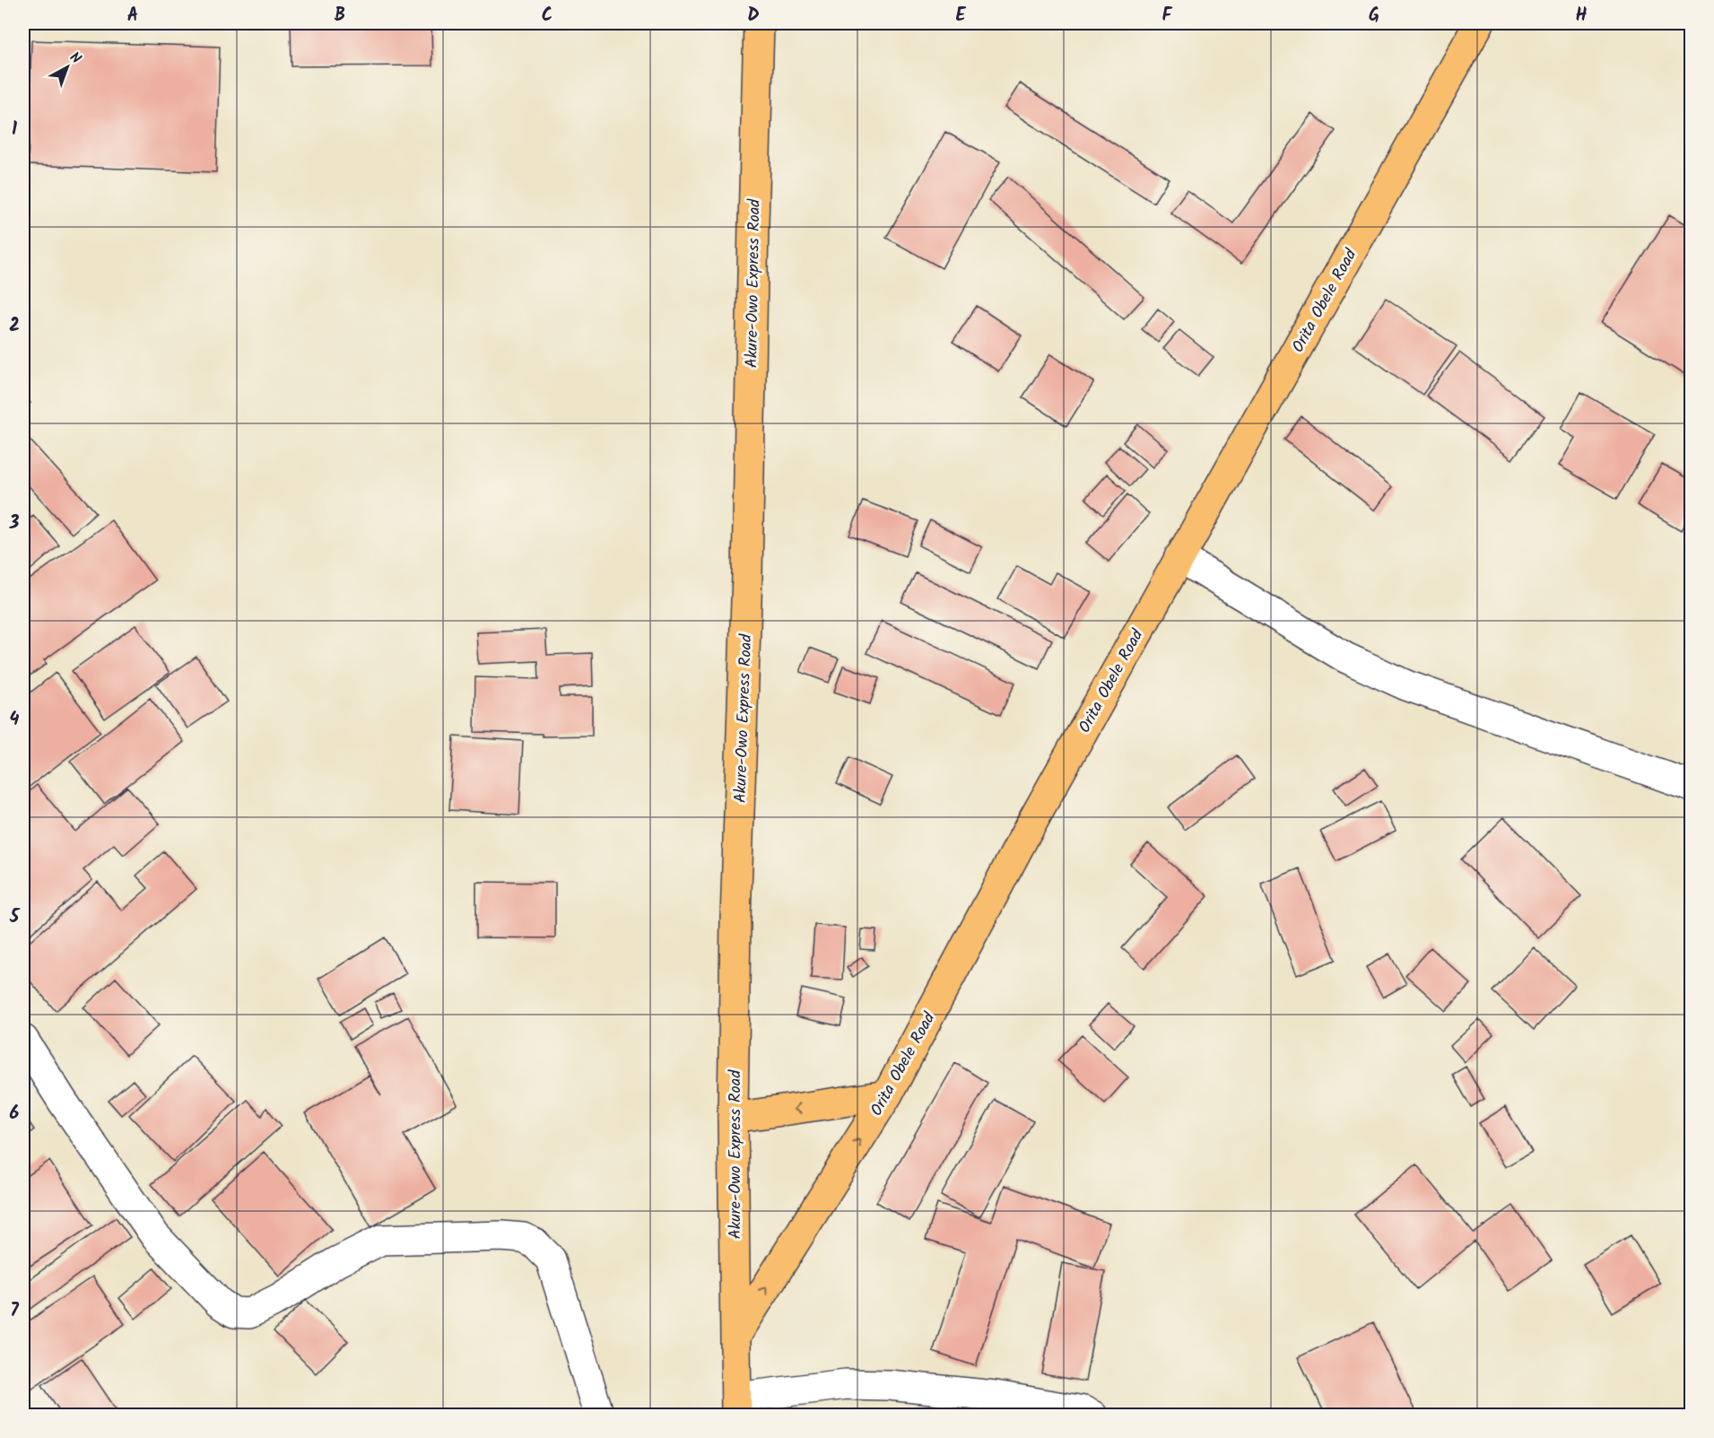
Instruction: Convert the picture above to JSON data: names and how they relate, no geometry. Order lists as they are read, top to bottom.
{
  "streets": {
    "main road": ["Akure-Owo Express Road", "Orita Obele Road"]
  },
  "crossings": [
    ["Akure-Owo Express Road", "Orita Obele Road"]
  ],
  "north": "top right",
  "grid": {
    "columns": [
      "A",
      "B",
      "C",
      "D",
      "E",
      "F",
      "G",
      "H"
    ],
    "rows": [
      "1",
      "2",
      "3",
      "4",
      "5",
      "6",
      "7"
    ]
  }
}
